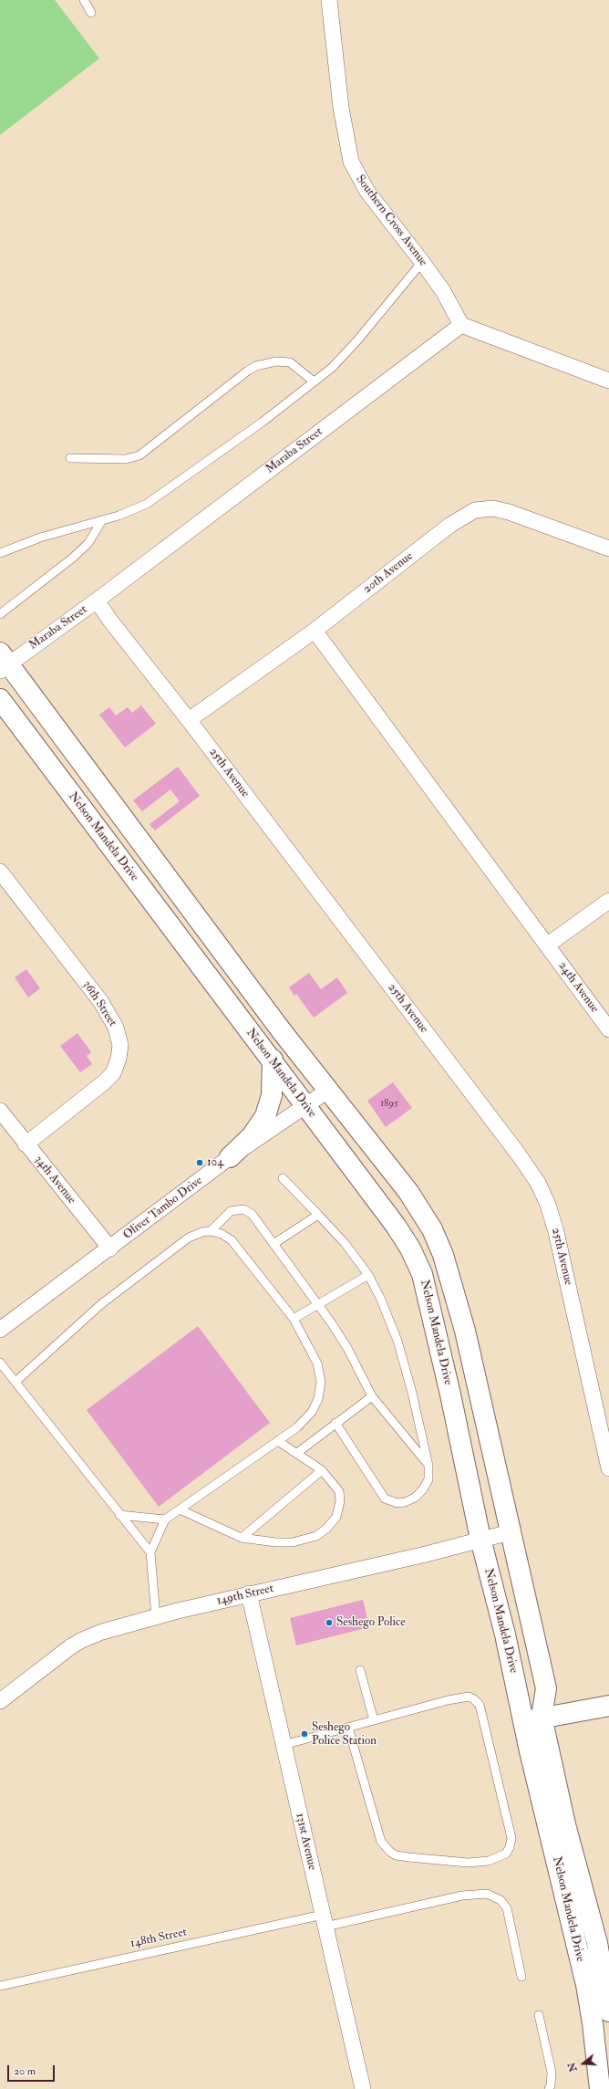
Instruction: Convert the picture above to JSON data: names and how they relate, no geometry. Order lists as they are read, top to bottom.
{
  "streets": {
    "main road": ["Nelson Mandela Drive"],
    "street": [
      "Southern Cross Avenue",
      "Maraba Street",
      "20th Avenue",
      "25th Avenue",
      "24th Avenue",
      "36th Street",
      "34th Avenue",
      "Oliver Tambo Drive",
      "149th Street",
      "131st Avenue"
    ],
    "lane": ["148th Street"]
  },
  "crossings": [
    ["Southern Cross Avenue", "Maraba Street"],
    ["Maraba Street", "25th Avenue"],
    ["Maraba Street", "Nelson Mandela Drive"],
    ["20th Avenue", "25th Avenue"],
    ["20th Avenue", "24th Avenue"],
    ["Nelson Mandela Drive", "Oliver Tambo Drive"],
    ["Nelson Mandela Drive", "149th Street"],
    ["36th Street", "34th Avenue"],
    ["34th Avenue", "Oliver Tambo Drive"],
    ["149th Street", "131st Avenue"],
    ["131st Avenue", "148th Street"]
  ],
  "places": ["104", "Seshego Police", "Seshego Police Station"],
  "house_numbers": ["1895"],
  "scale_bar": "20 m",
  "north": "left"
}
